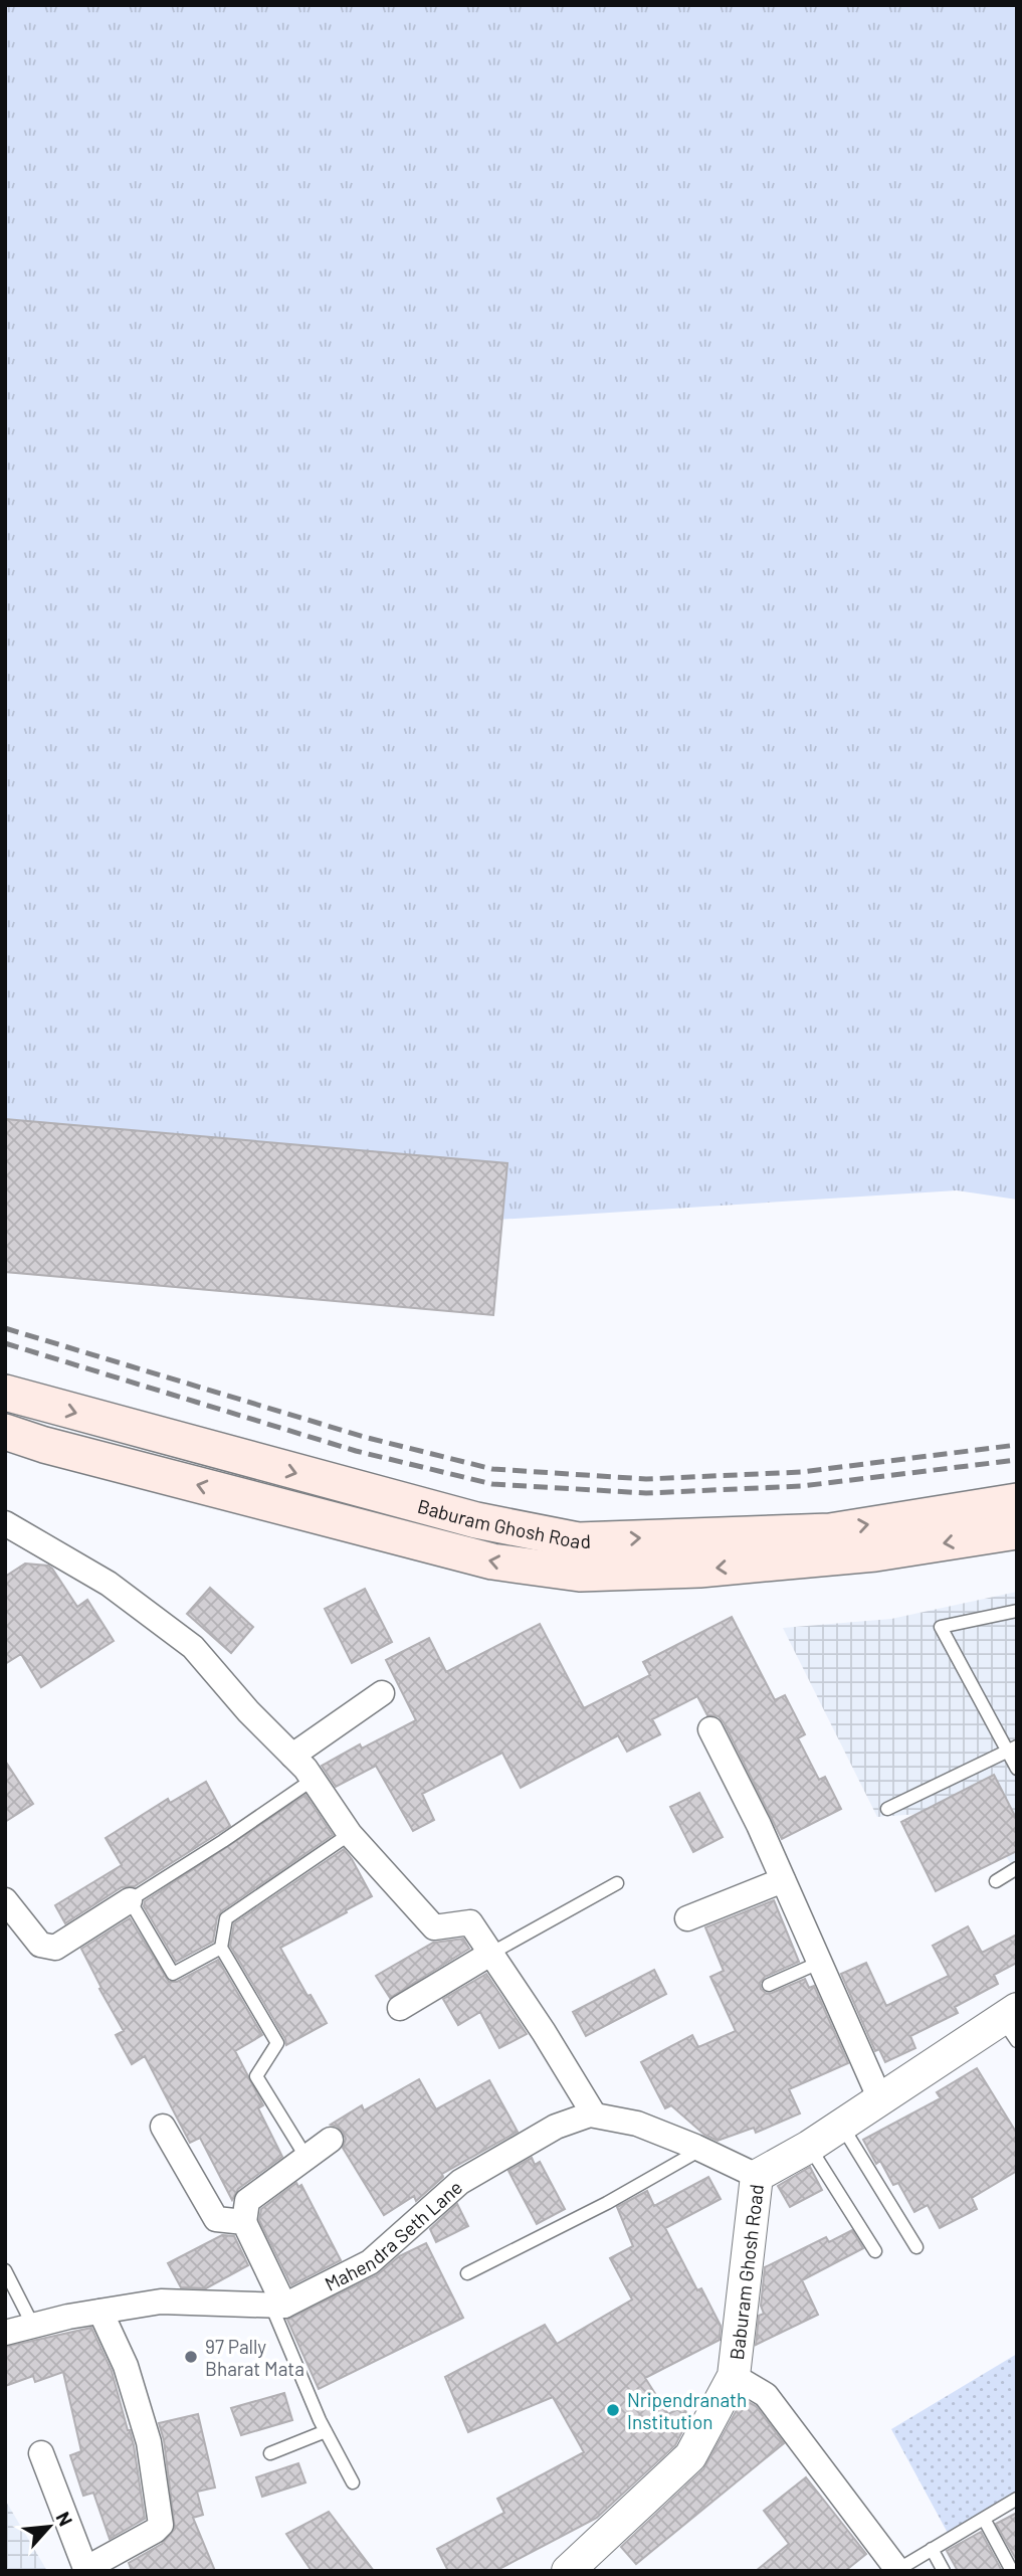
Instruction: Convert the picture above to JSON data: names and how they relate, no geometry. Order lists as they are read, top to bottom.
{
  "streets": {
    "main road": ["Baburam Ghosh Road"],
    "street": ["Mahendra Seth Lane"]
  },
  "crossings": [
    ["Baburam Ghosh Road", "Mahendra Seth Lane"]
  ],
  "places": ["97 Pally Bharat Mata", "Nripendranath Institution"],
  "north": "top right"
}
